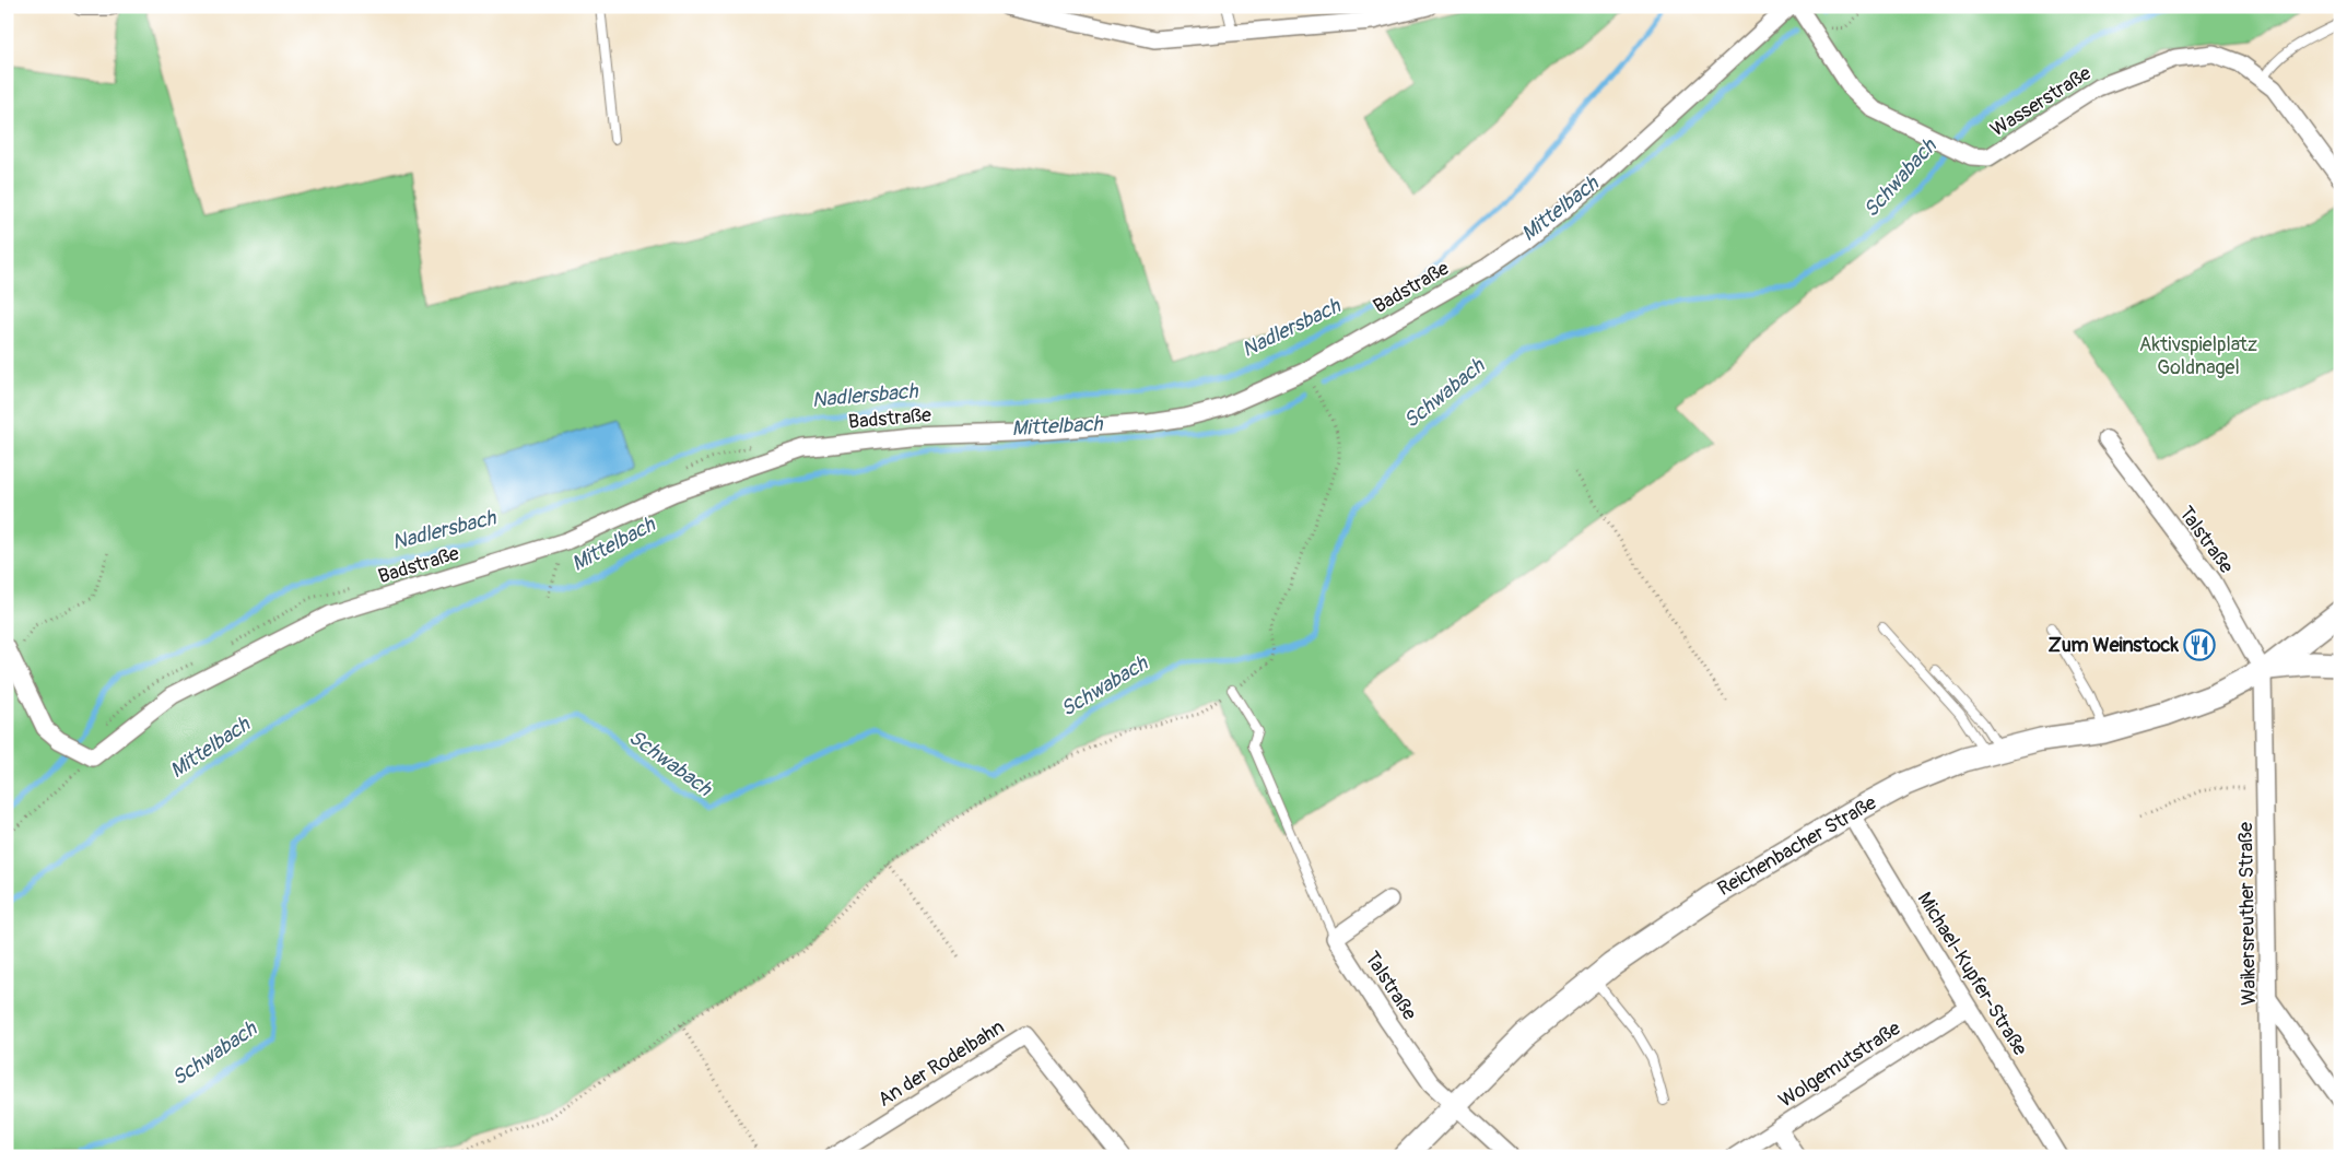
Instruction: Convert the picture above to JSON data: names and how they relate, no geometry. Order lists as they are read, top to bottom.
{
  "streets": {
    "main road": ["Reichenbacher Straße"],
    "street": [
      "Wasserstraße",
      "Badstraße",
      "Talstraße",
      "Waikersreuther Straße",
      "Michael-Kupfer-Straße",
      "An der Rodelbahn",
      "Wolgemutstraße"
    ]
  },
  "crossings": [
    ["Talstraße", "Reichenbacher Straße"],
    ["Talstraße", "Waikersreuther Straße"],
    ["Reichenbacher Straße", "Waikersreuther Straße"],
    ["Reichenbacher Straße", "Michael-Kupfer-Straße"],
    ["Michael-Kupfer-Straße", "Wolgemutstraße"]
  ],
  "water": ["Schwabach", "Mittelbach", "Nadlersbach"],
  "parks": ["Aktivspielplatz Goldnagel"],
  "places": {
    "restaurant": ["Zum Weinstock"]
  }
}
